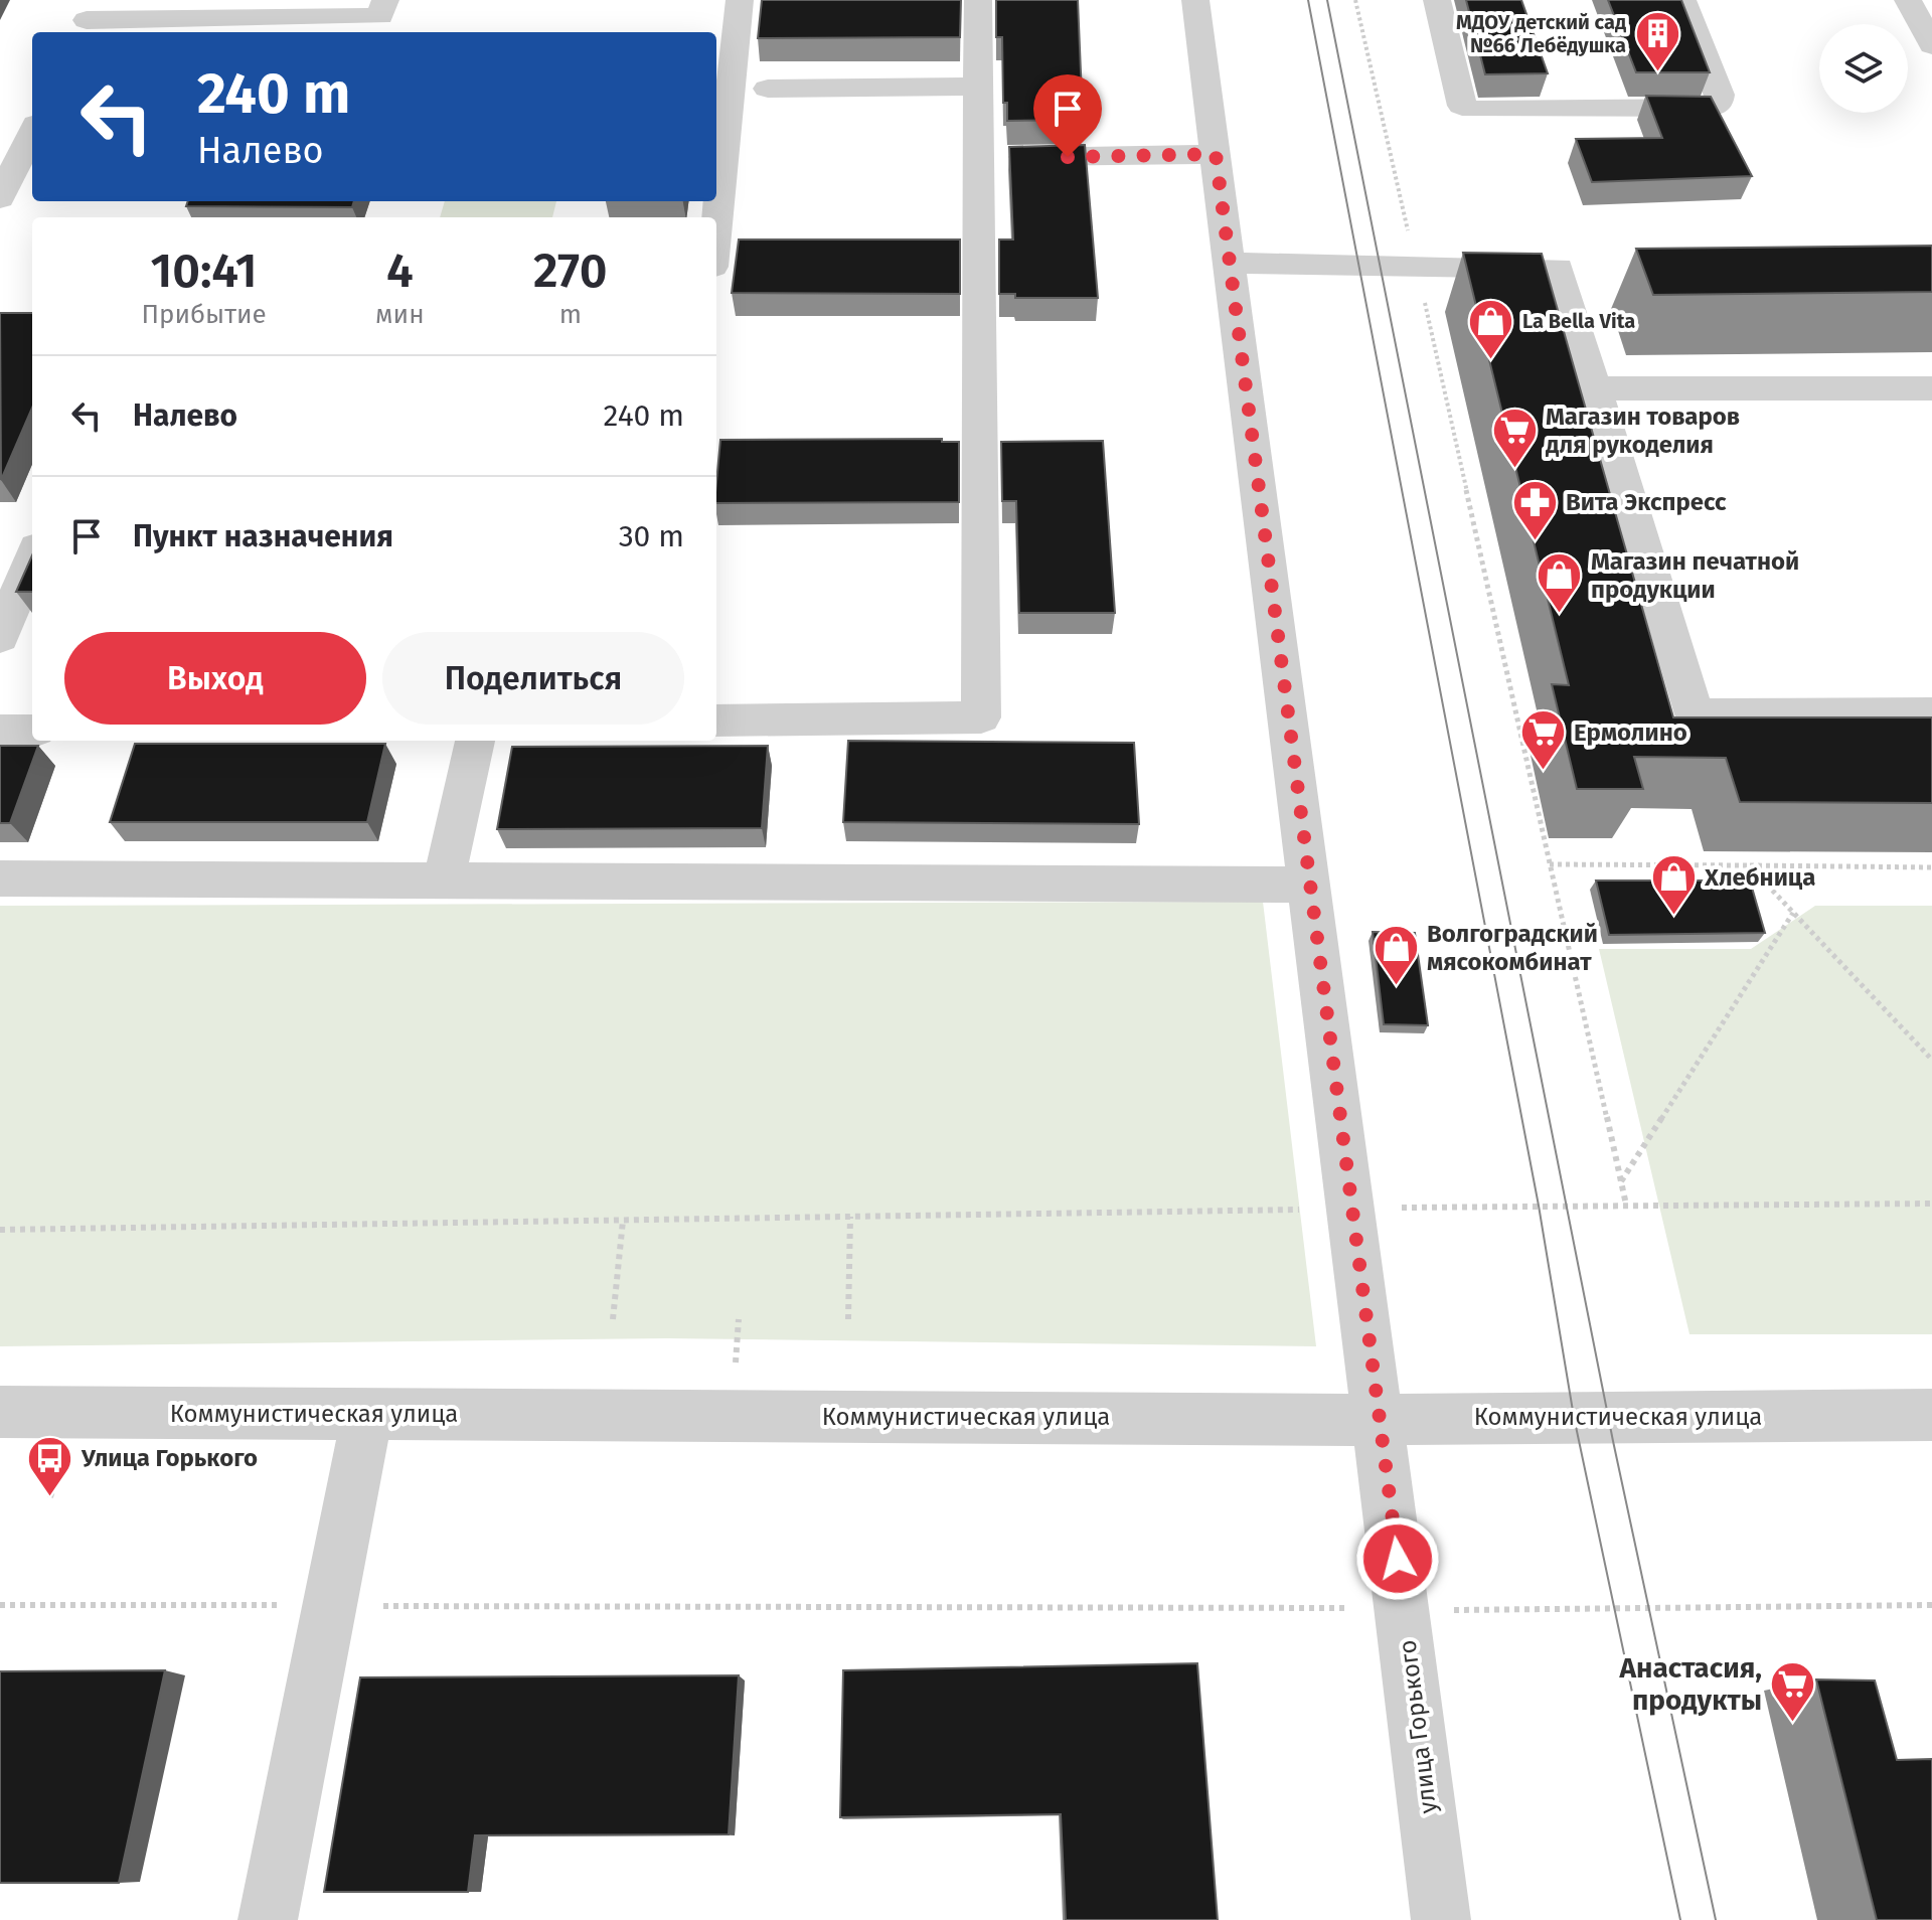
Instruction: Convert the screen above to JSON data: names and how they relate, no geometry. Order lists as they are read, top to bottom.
{
  "streets": {
    "street": ["Коммунистическая улица", "улица Горького"]
  },
  "crossings": [
    ["Коммунистическая улица", "улица Горького"]
  ],
  "places": {
    "building": ["МДОУ детский сад №66 Лебёдушка"],
    "shop": [
      "La Bella Vita",
      "Магазин печатной продукции",
      "Хлебница",
      "Волгоградский мясокомбинат"
    ],
    "supermarket": ["Магазин товаров для рукоделия", "Ермолино", "Анастасия, продукты"],
    "pharmacy": ["Вита Экспресс"],
    "bus stop": ["Улица Горького"]
  },
  "page": {
    "turn": ["240 m", "Налево"],
    "eta": [
      "10:41",
      "Прибытие",
      "4",
      "мин",
      "270",
      "m"
    ],
    "list": [
      {
        "name": "Налево",
        "value": "240 m"
      },
      {
        "name": "Пункт назначения",
        "value": "30 m"
      }
    ],
    "buttons": ["Выход", "Поделиться"]
  }
}
